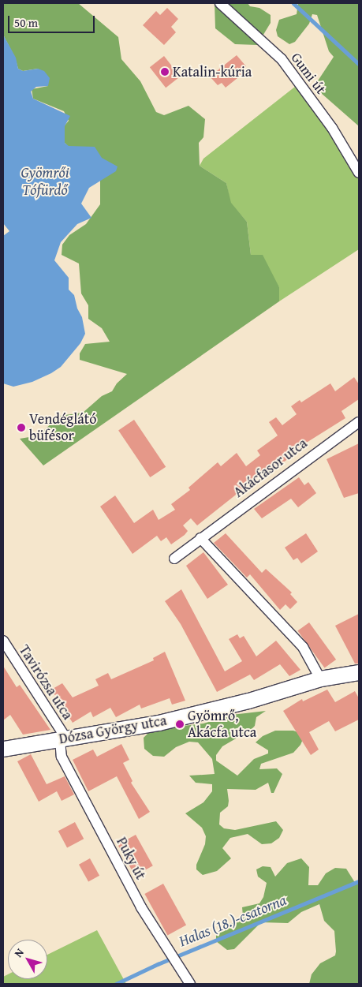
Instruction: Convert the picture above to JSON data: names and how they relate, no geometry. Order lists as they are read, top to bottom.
{
  "streets": {
    "main road": ["Dózsa György utca"],
    "street": [
      "Gumi út",
      "Akácfasor utca",
      "Tavirózsa utca",
      "Puky út"
    ]
  },
  "crossings": [
    ["Tavirózsa utca", "Dózsa György utca"],
    ["Tavirózsa utca", "Puky út"],
    ["Dózsa György utca", "Puky út"]
  ],
  "water": ["Gyömrői Tófürdő", "Halas (18.)-csatorna"],
  "places": ["Katalin-kúria", "Vendéglátó büfésor", "Gyömrő, Akácfa utca"],
  "scale_bar": "50 m",
  "north": "top left"
}
